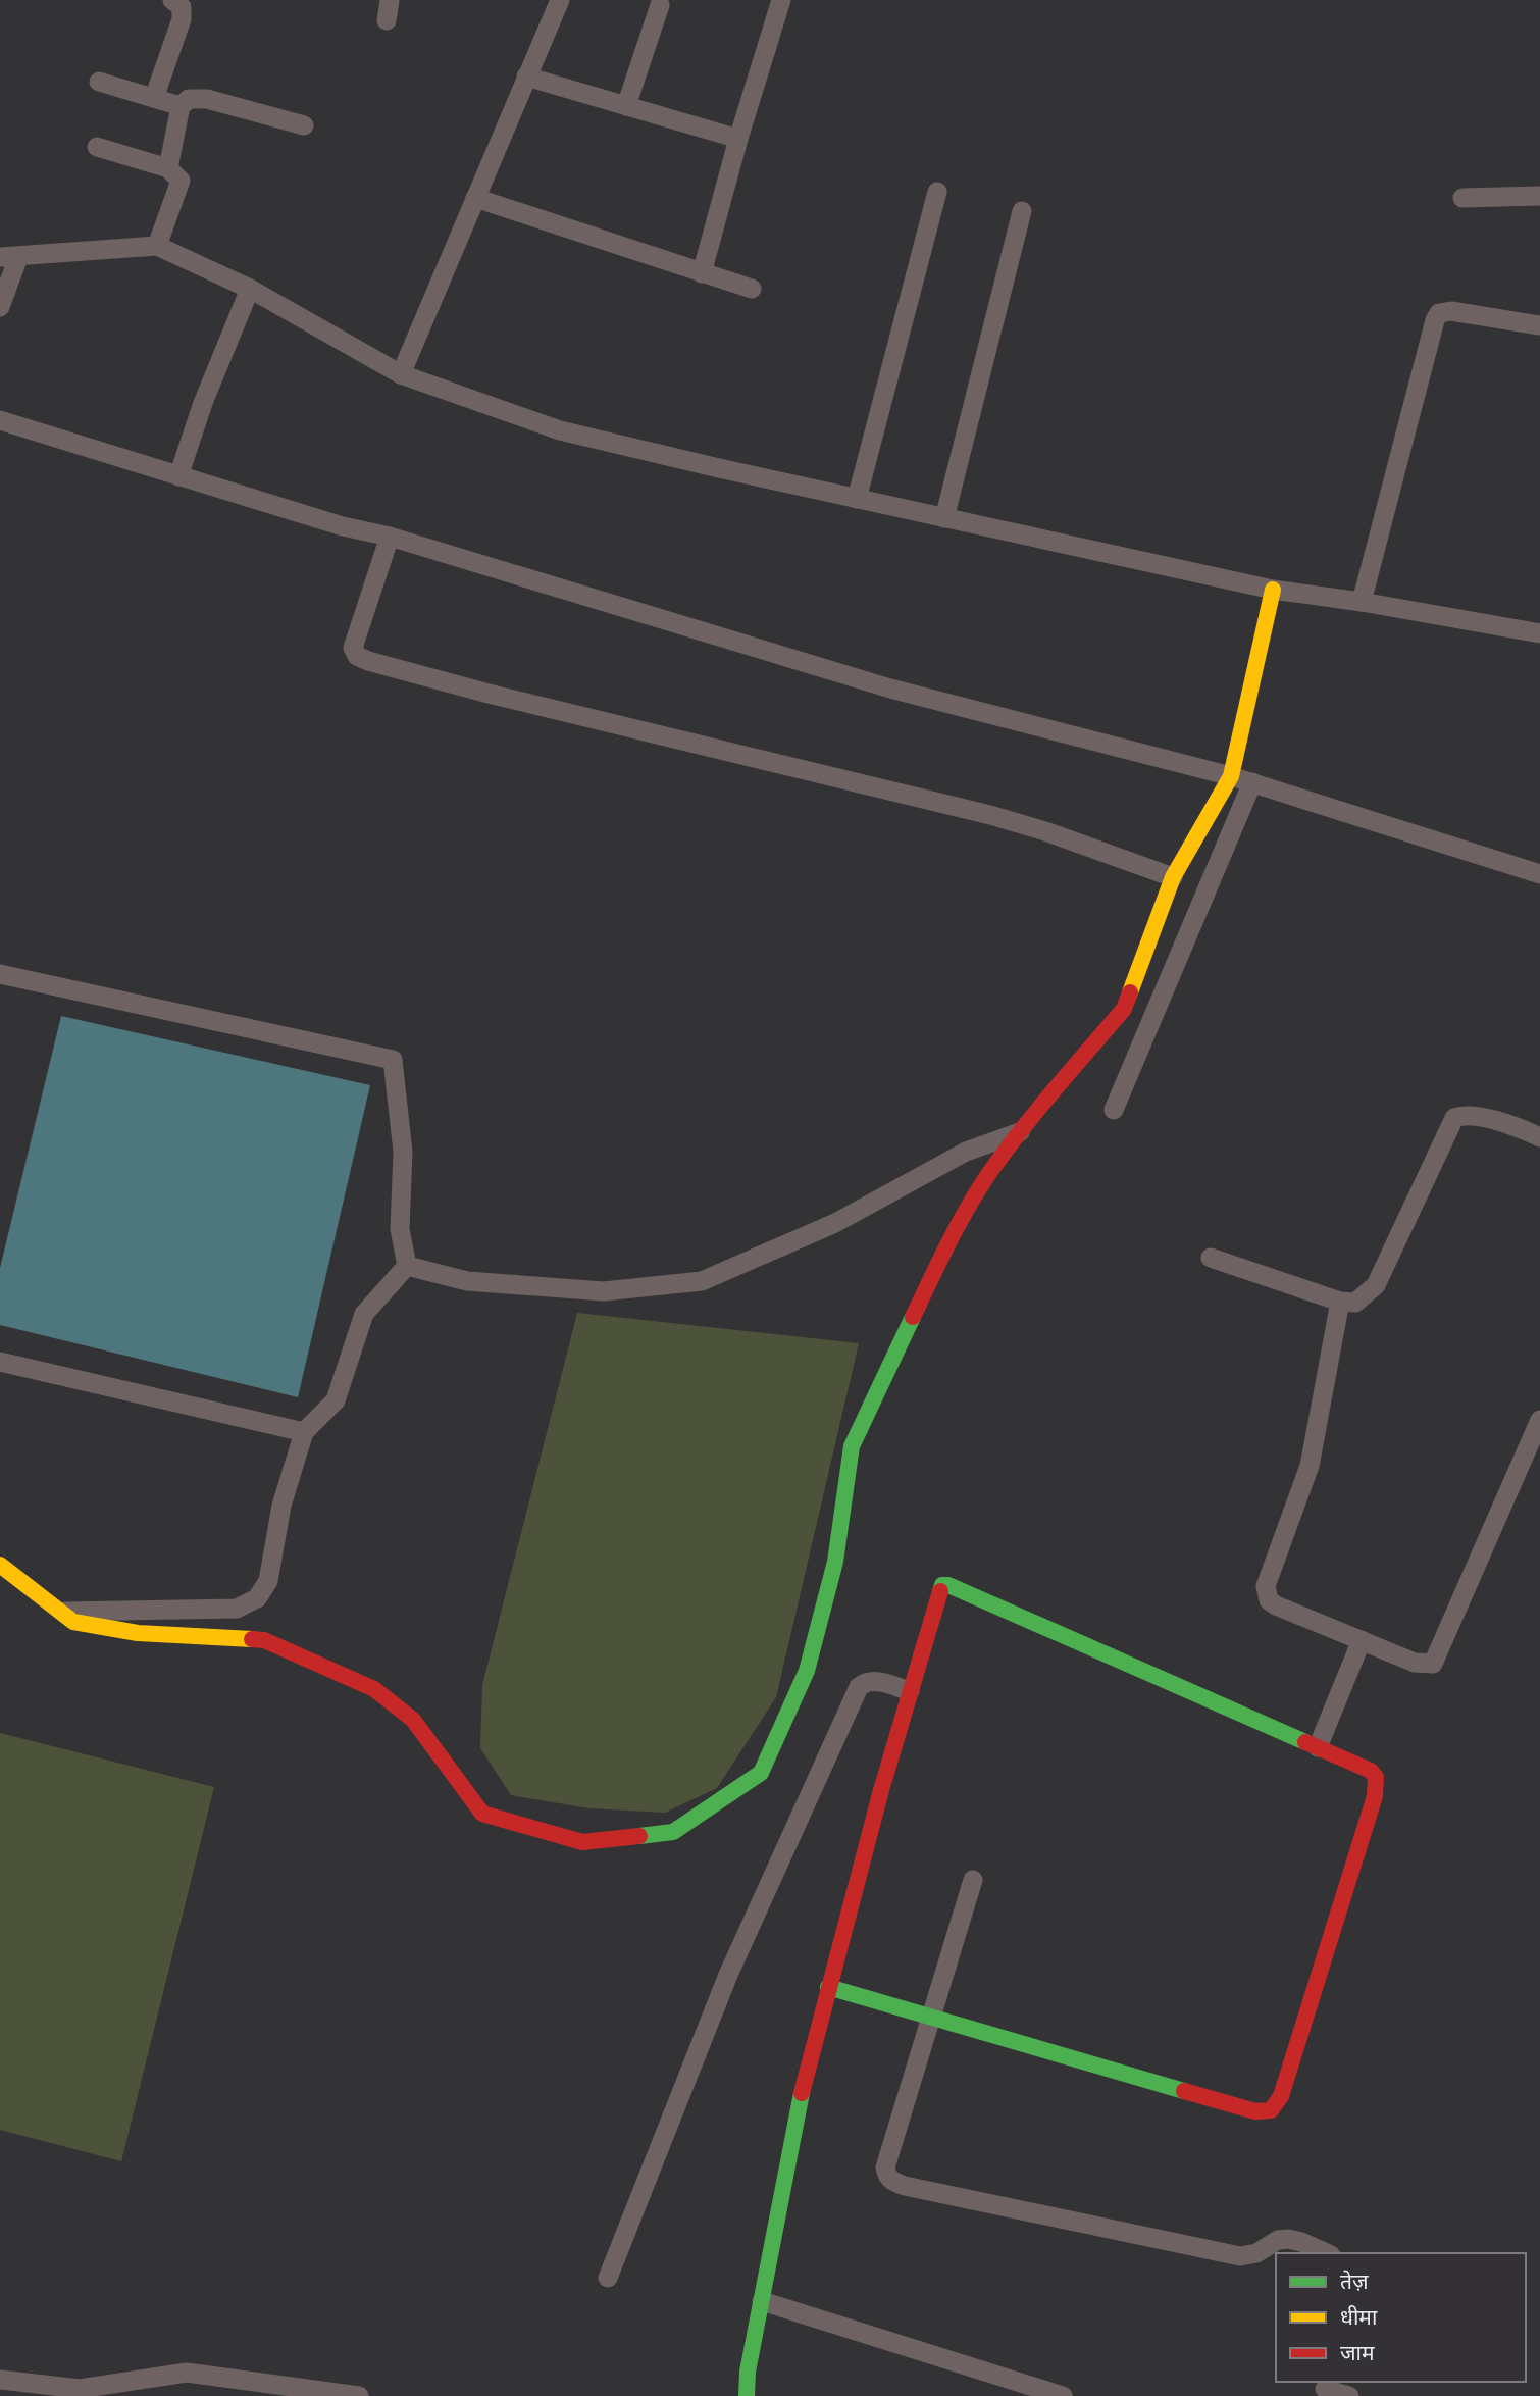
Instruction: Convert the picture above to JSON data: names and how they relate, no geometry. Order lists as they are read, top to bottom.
{
  "legend": ["तेज़", "धीमा", "जाम"]
}
